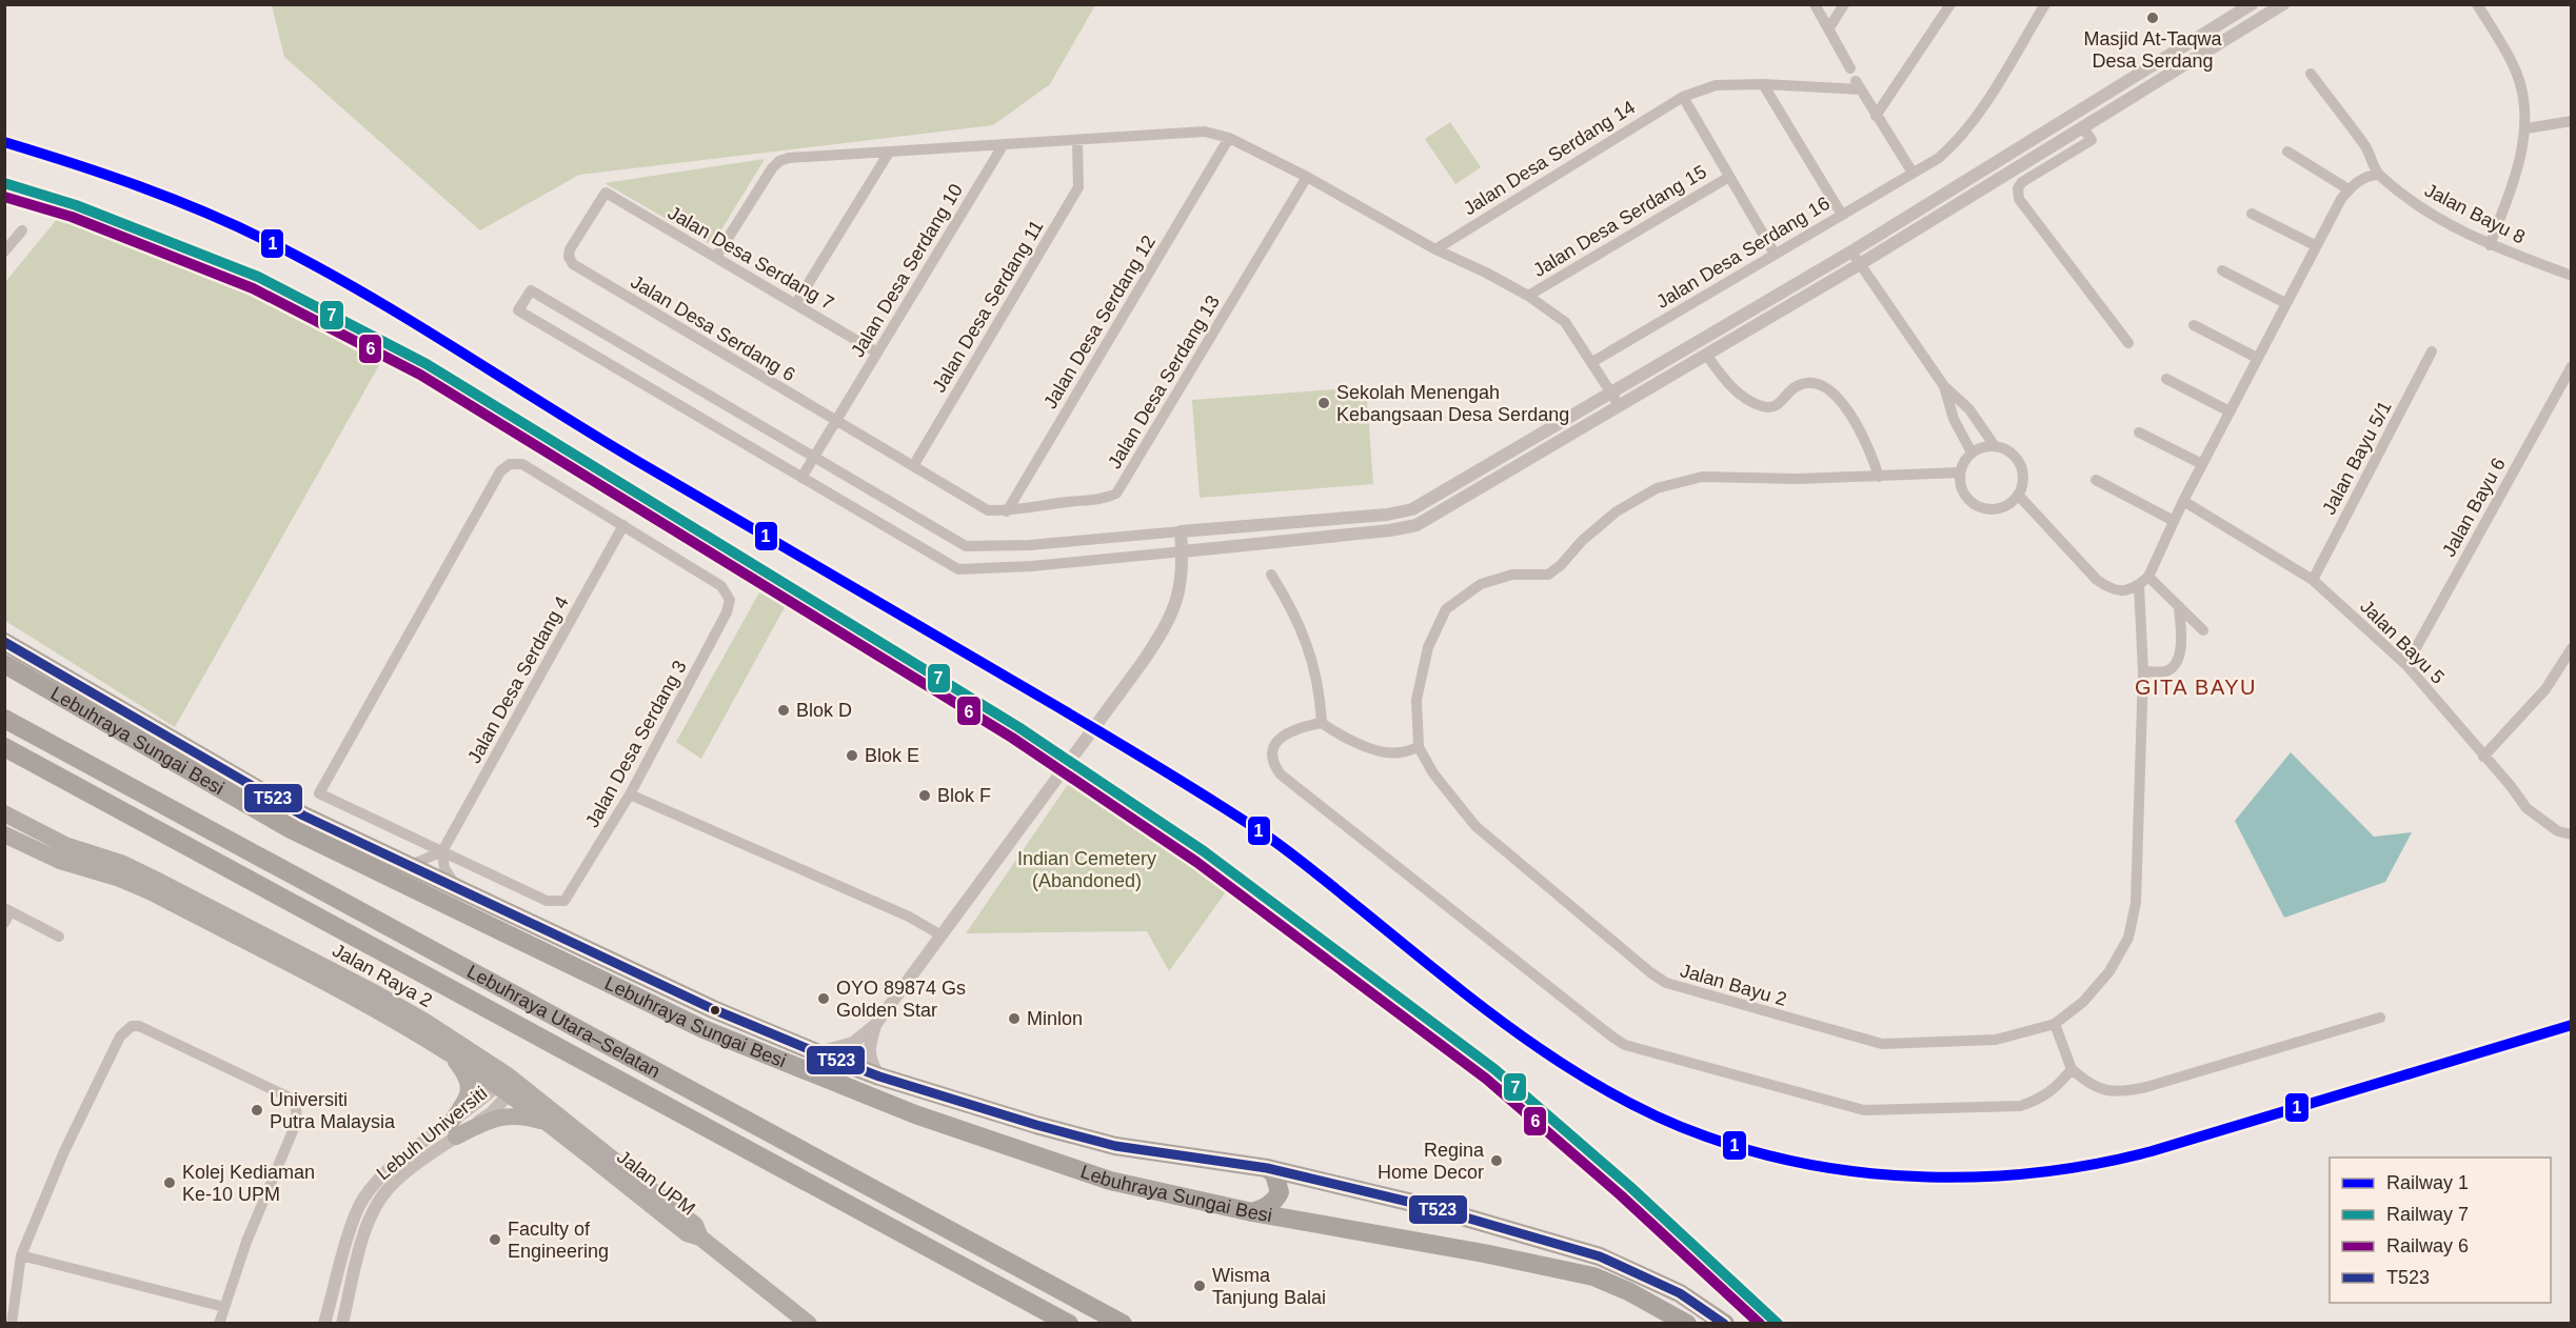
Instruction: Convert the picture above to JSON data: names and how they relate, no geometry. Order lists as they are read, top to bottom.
{
  "streets": {
    "highway": ["Lebuhraya Sungai Besi", "Lebuhraya Utara–Selatan"],
    "main road": ["Jalan Raya 2", "Jalan UPM"],
    "street": [
      "Jalan Desa Serdang 14",
      "Jalan Bayu 8",
      "Jalan Desa Serdang 15",
      "Jalan Desa Serdang 16",
      "Jalan Desa Serdang 7",
      "Jalan Desa Serdang 10",
      "Jalan Desa Serdang 11",
      "Jalan Desa Serdang 12",
      "Jalan Desa Serdang 6",
      "Jalan Desa Serdang 13",
      "Jalan Bayu 5/1",
      "Jalan Bayu 6",
      "Jalan Bayu 5",
      "Jalan Desa Serdang 4",
      "Jalan Desa Serdang 3",
      "Jalan Bayu 2",
      "Lebuh Universiti"
    ]
  },
  "crossings": [
    ["Jalan Desa Serdang 7", "Jalan Desa Serdang 10"],
    ["Jalan Desa Serdang 7", "Jalan Desa Serdang 6"],
    ["Jalan Desa Serdang 10", "Jalan Desa Serdang 6"],
    ["Jalan Desa Serdang 11", "Jalan Desa Serdang 6"],
    ["Jalan Desa Serdang 12", "Jalan Desa Serdang 13"],
    ["Jalan Desa Serdang 6", "Jalan Desa Serdang 13"],
    ["Jalan Bayu 5/1", "Jalan Bayu 5"],
    ["Jalan Bayu 6", "Jalan Bayu 5"],
    ["Jalan Desa Serdang 4", "Jalan Desa Serdang 3"],
    ["Jalan Raya 2", "Lebuh Universiti"],
    ["Jalan Raya 2", "Jalan UPM"],
    ["Lebuh Universiti", "Jalan UPM"]
  ],
  "districts": ["GITA BAYU"],
  "parks": ["Indian Cemetery (Abandoned)"],
  "places": [
    "Masjid At-Taqwa Desa Serdang",
    "Sekolah Menengah Kebangsaan Desa Serdang",
    "Blok D",
    "Blok E",
    "Blok F",
    "OYO 89874 Gs Golden Star",
    "Minlon",
    "Universiti Putra Malaysia",
    "Regina Home Decor",
    "Kolej Kediaman Ke-10 UPM",
    "Faculty of Engineering",
    "Wisma Tanjung Balai"
  ],
  "lines": [
    "rail line 1",
    "rail line 7",
    "rail line 6",
    "transit line T523"
  ],
  "legend": [
    "Railway 1",
    "Railway 7",
    "Railway 6",
    "T523"
  ]
}
